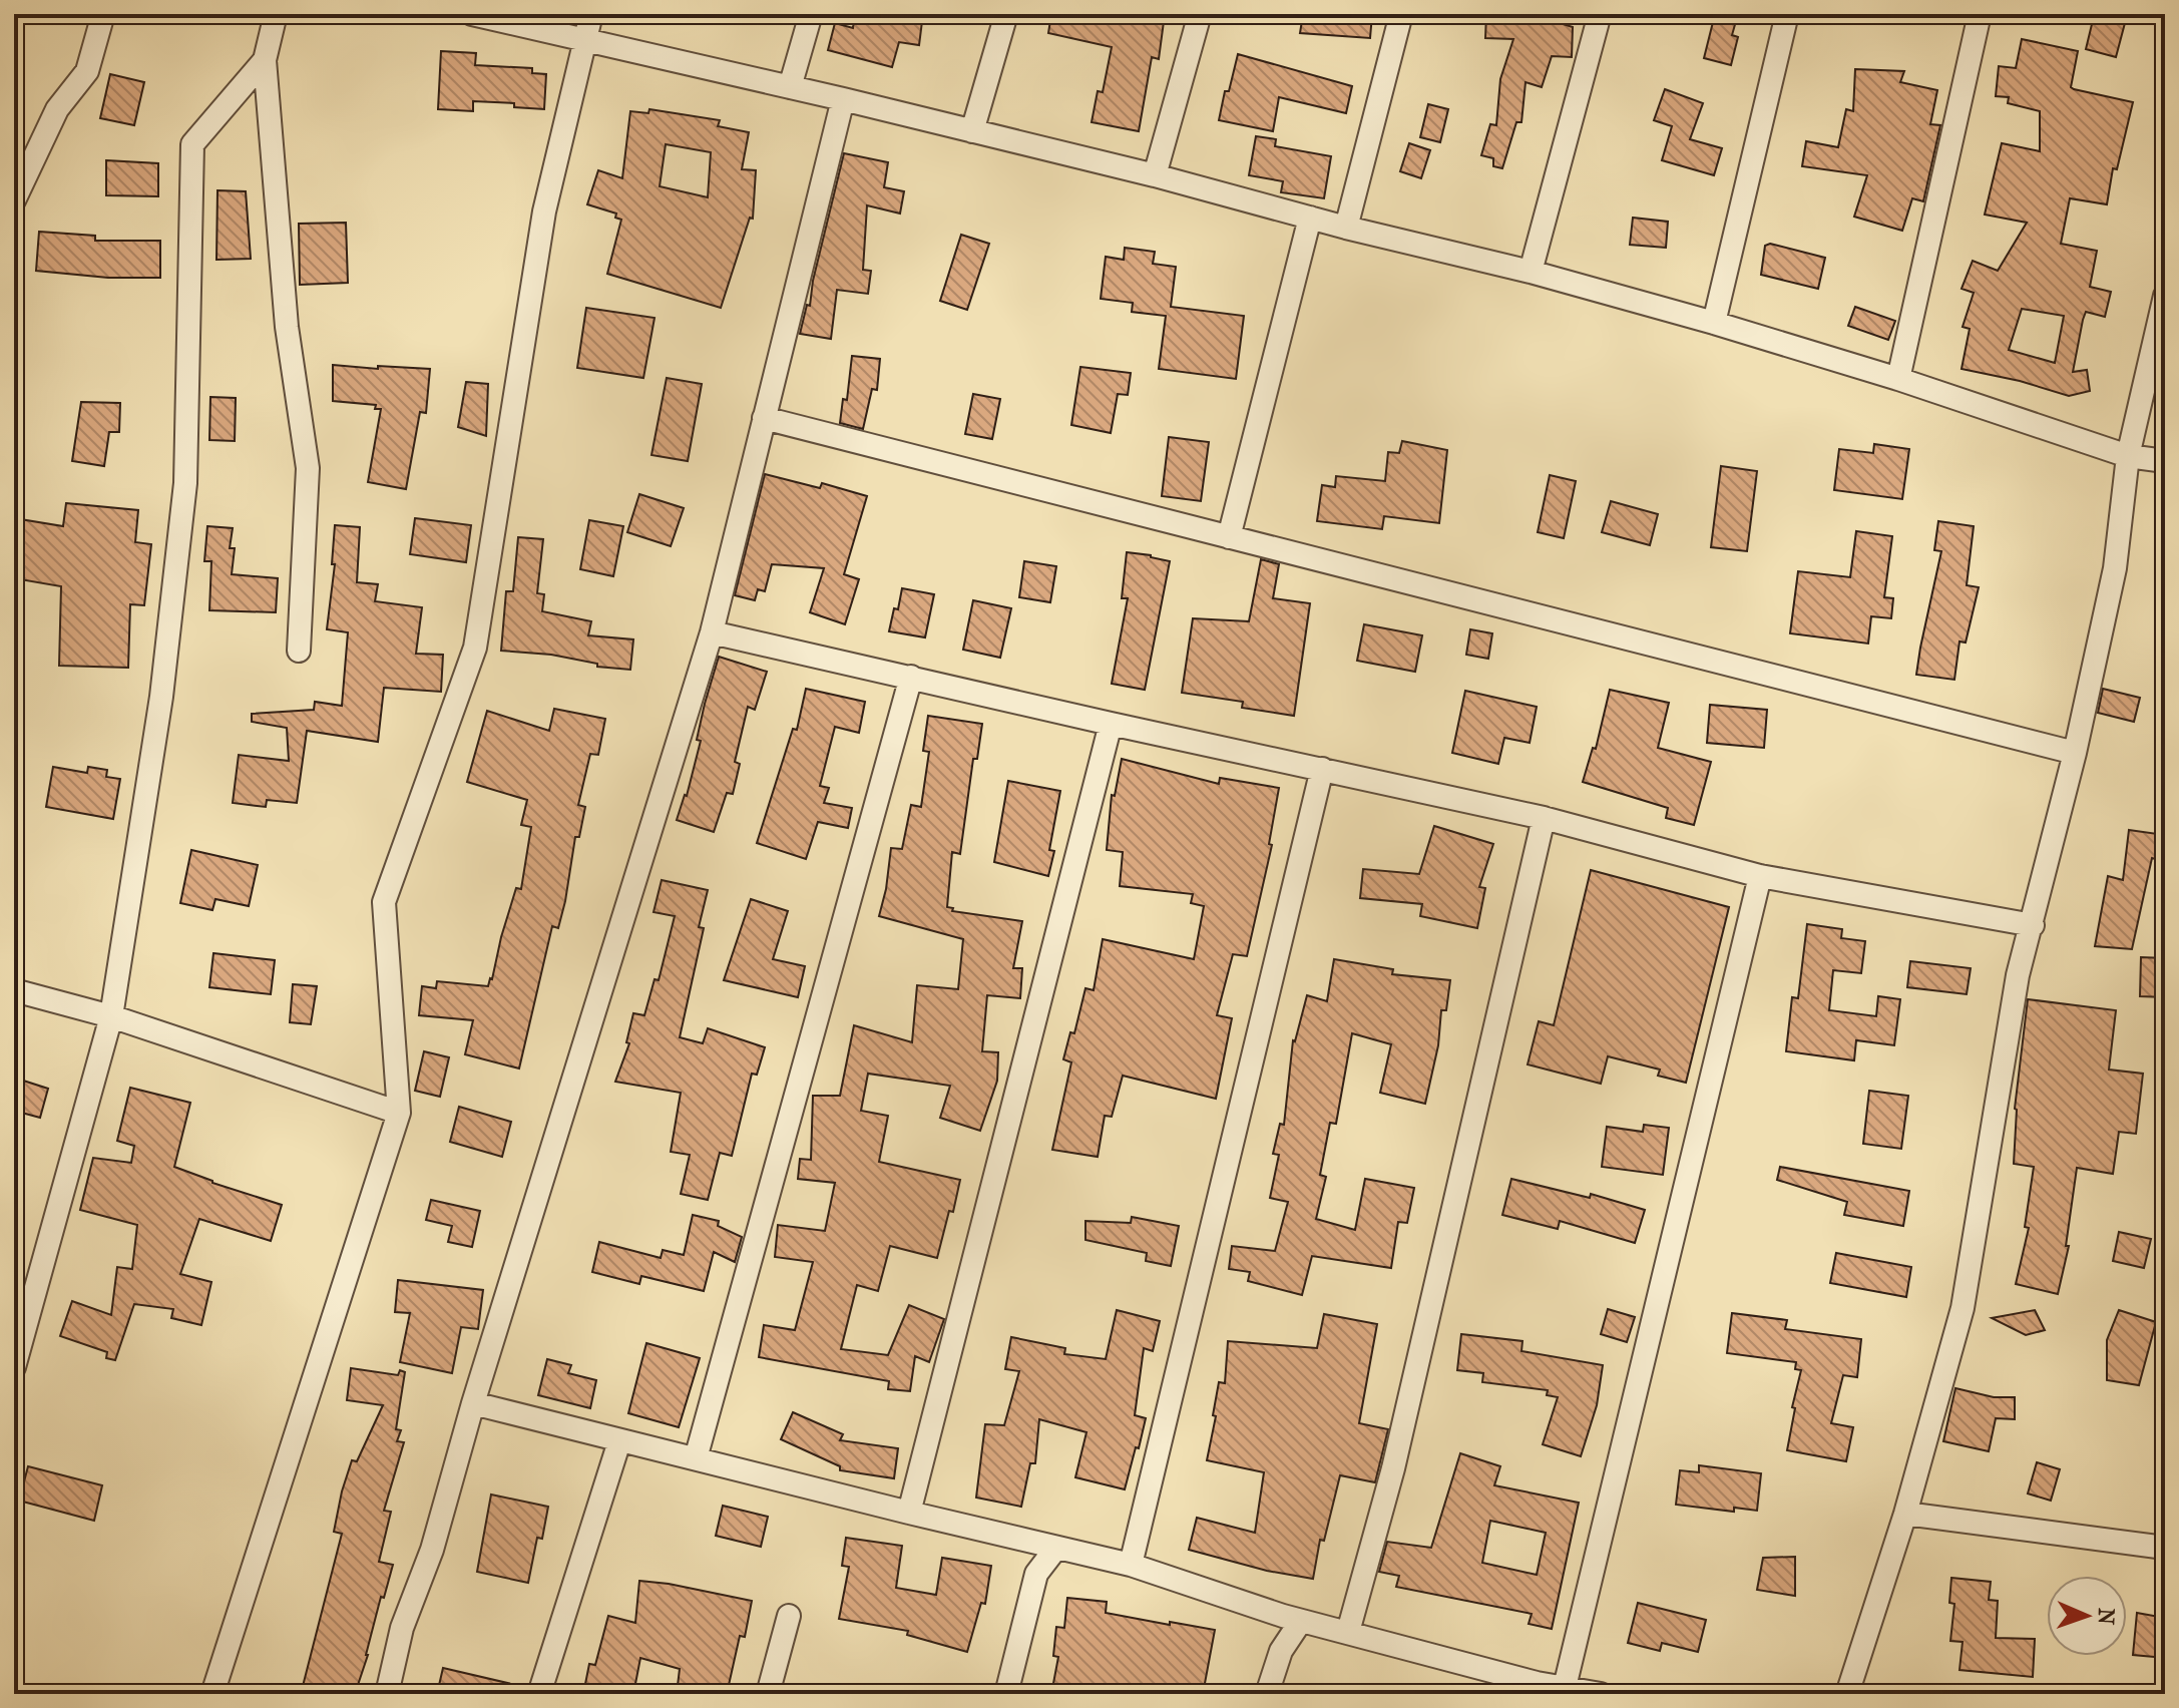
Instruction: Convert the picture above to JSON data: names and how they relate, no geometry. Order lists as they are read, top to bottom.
{
  "north": "right"
}
